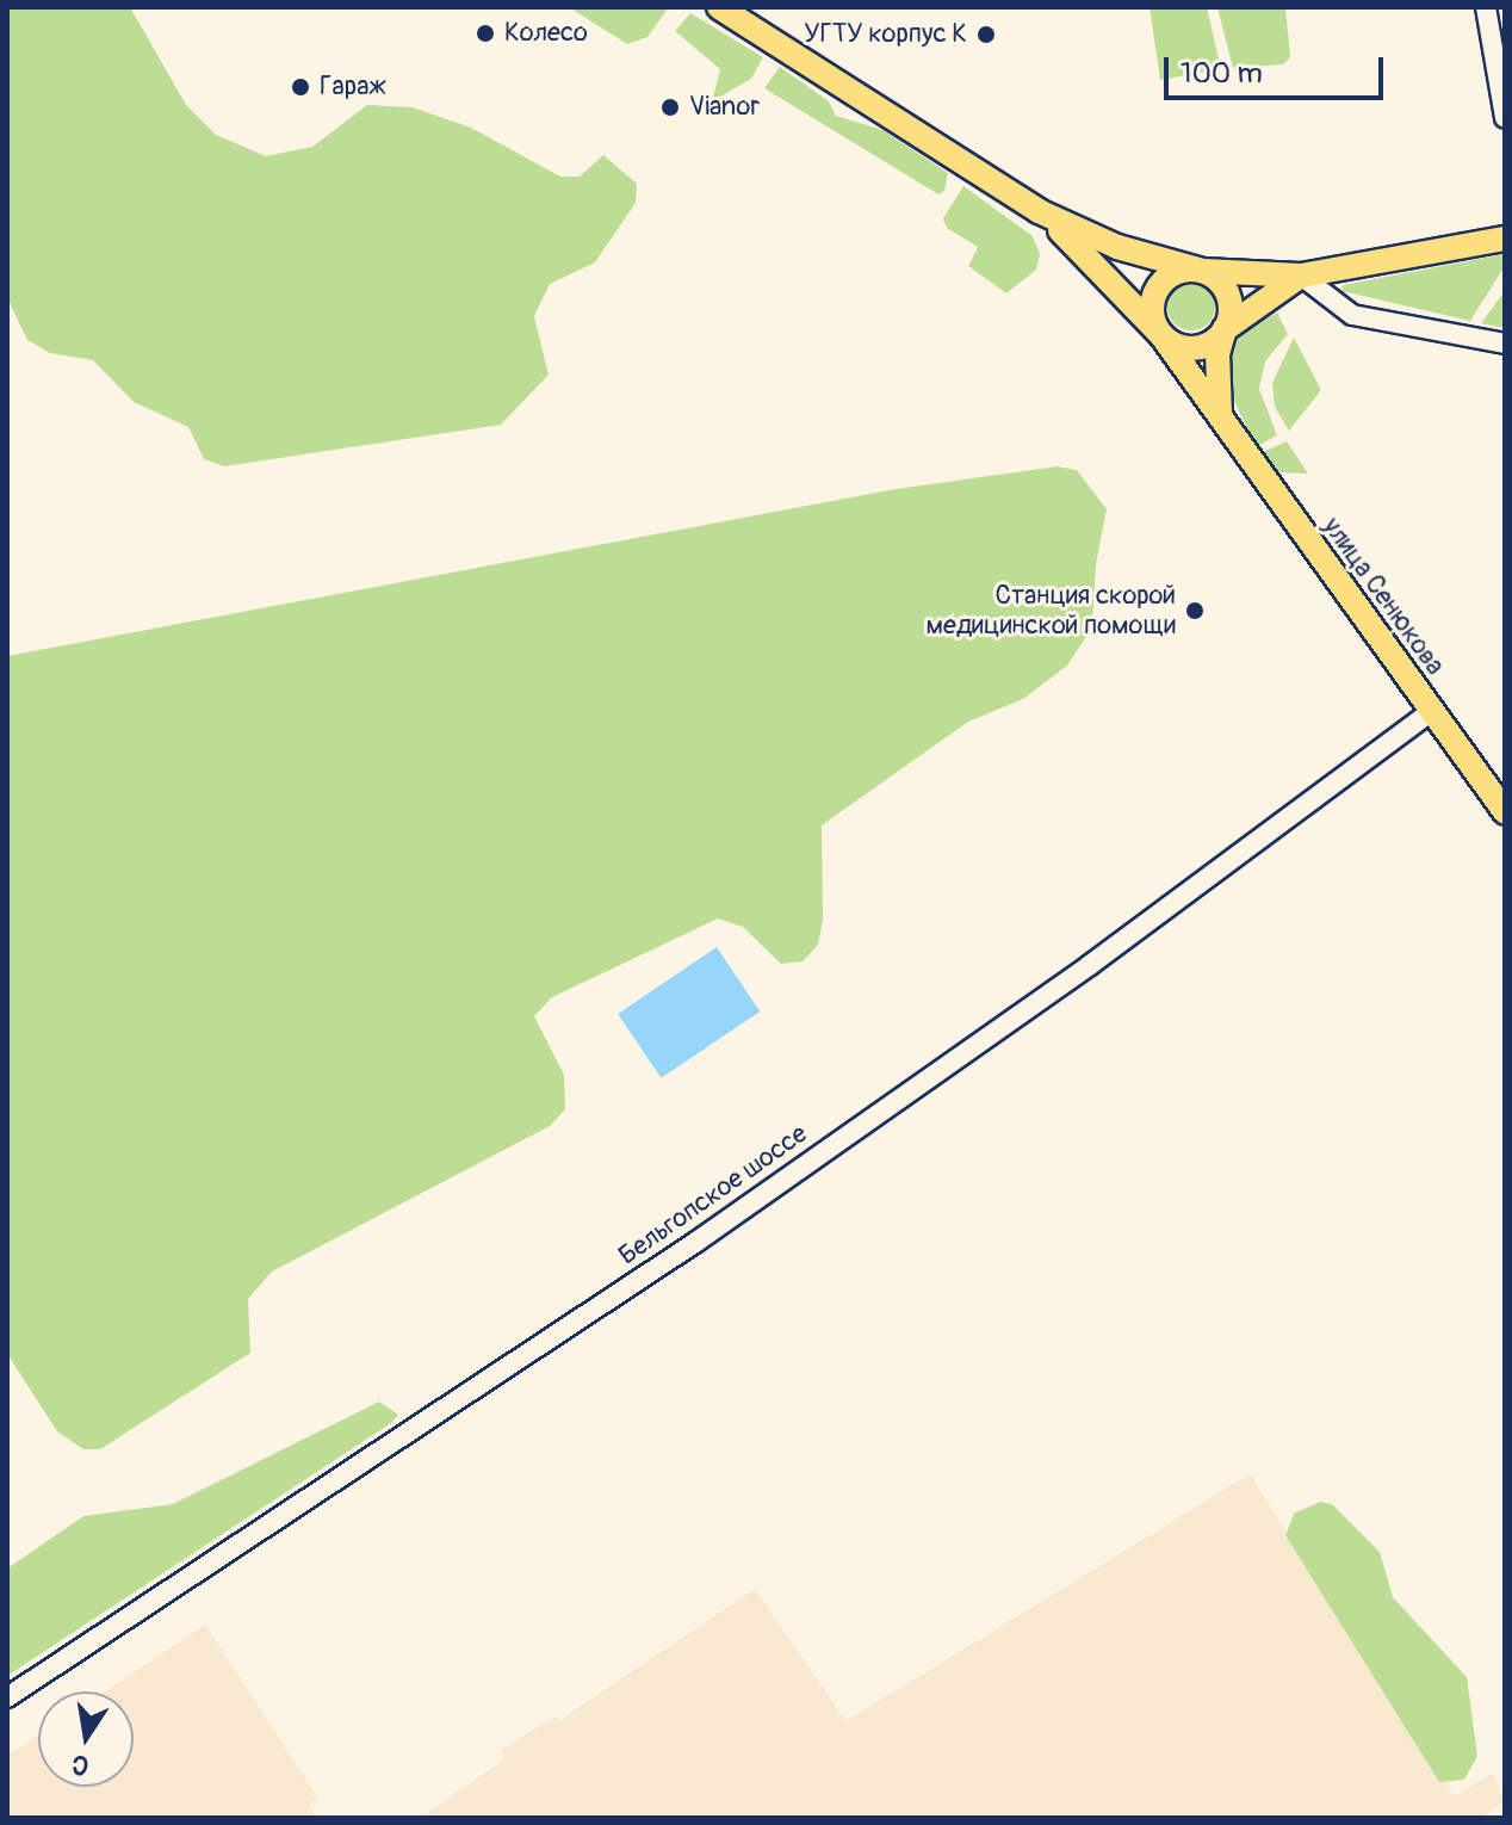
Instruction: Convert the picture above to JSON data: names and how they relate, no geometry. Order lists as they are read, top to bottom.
{
  "streets": {
    "main road": ["улица Сенюкова"],
    "street": ["Бельгопское шоссе"]
  },
  "crossings": [
    ["улица Сенюкова", "Бельгопское шоссе"]
  ],
  "places": [
    "Колесо",
    "УГТУ корпус К",
    "Гараж",
    "Vianor",
    "Станция скорой медицинской помощи"
  ],
  "scale_bar": "100 m",
  "north": "bottom"
}
